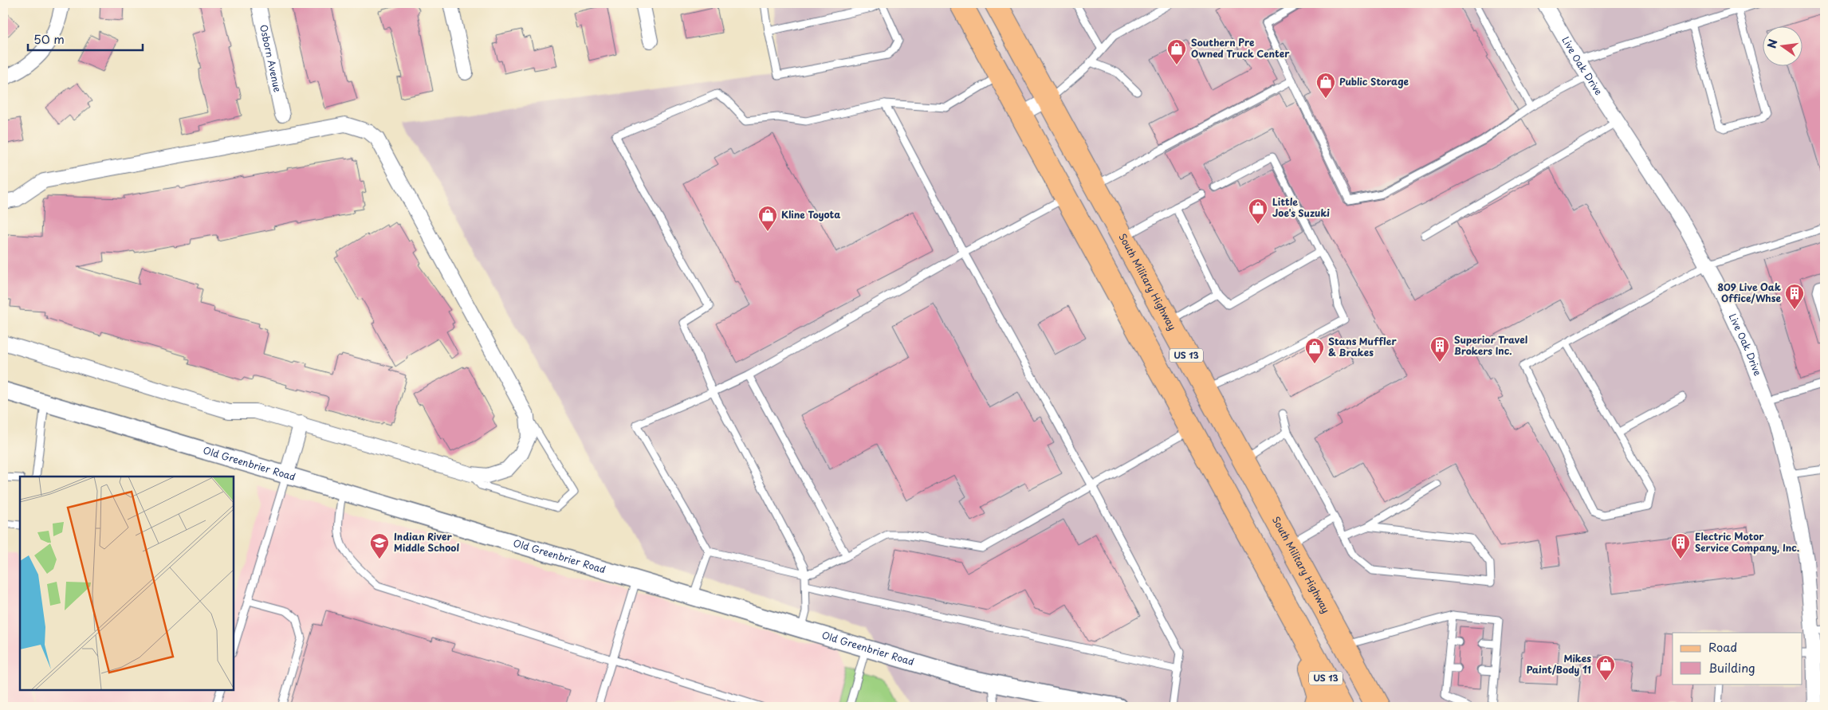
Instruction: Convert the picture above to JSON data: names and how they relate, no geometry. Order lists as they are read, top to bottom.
{
  "streets": {
    "main road": ["South Military Highway", "US 13"],
    "street": ["Osborn Avenue", "Live Oak Drive", "Old Greenbrier Road"]
  },
  "places": {
    "shop": [
      "Southern Pre Owned Truck Center",
      "Public Storage",
      "Little Joe's Suzuki",
      "Kline Toyota",
      "Stans Muffler & Brakes",
      "Mikes Paint/Body 11"
    ],
    "building": ["809 Live Oak Office/Whse", "Superior Travel Brokers Inc.", "Electric Motor Service Company, Inc."],
    "school or university": ["Indian River Middle School"]
  },
  "legend": ["Road", "Building"],
  "scale_bar": "50 m",
  "north": "left"
}
